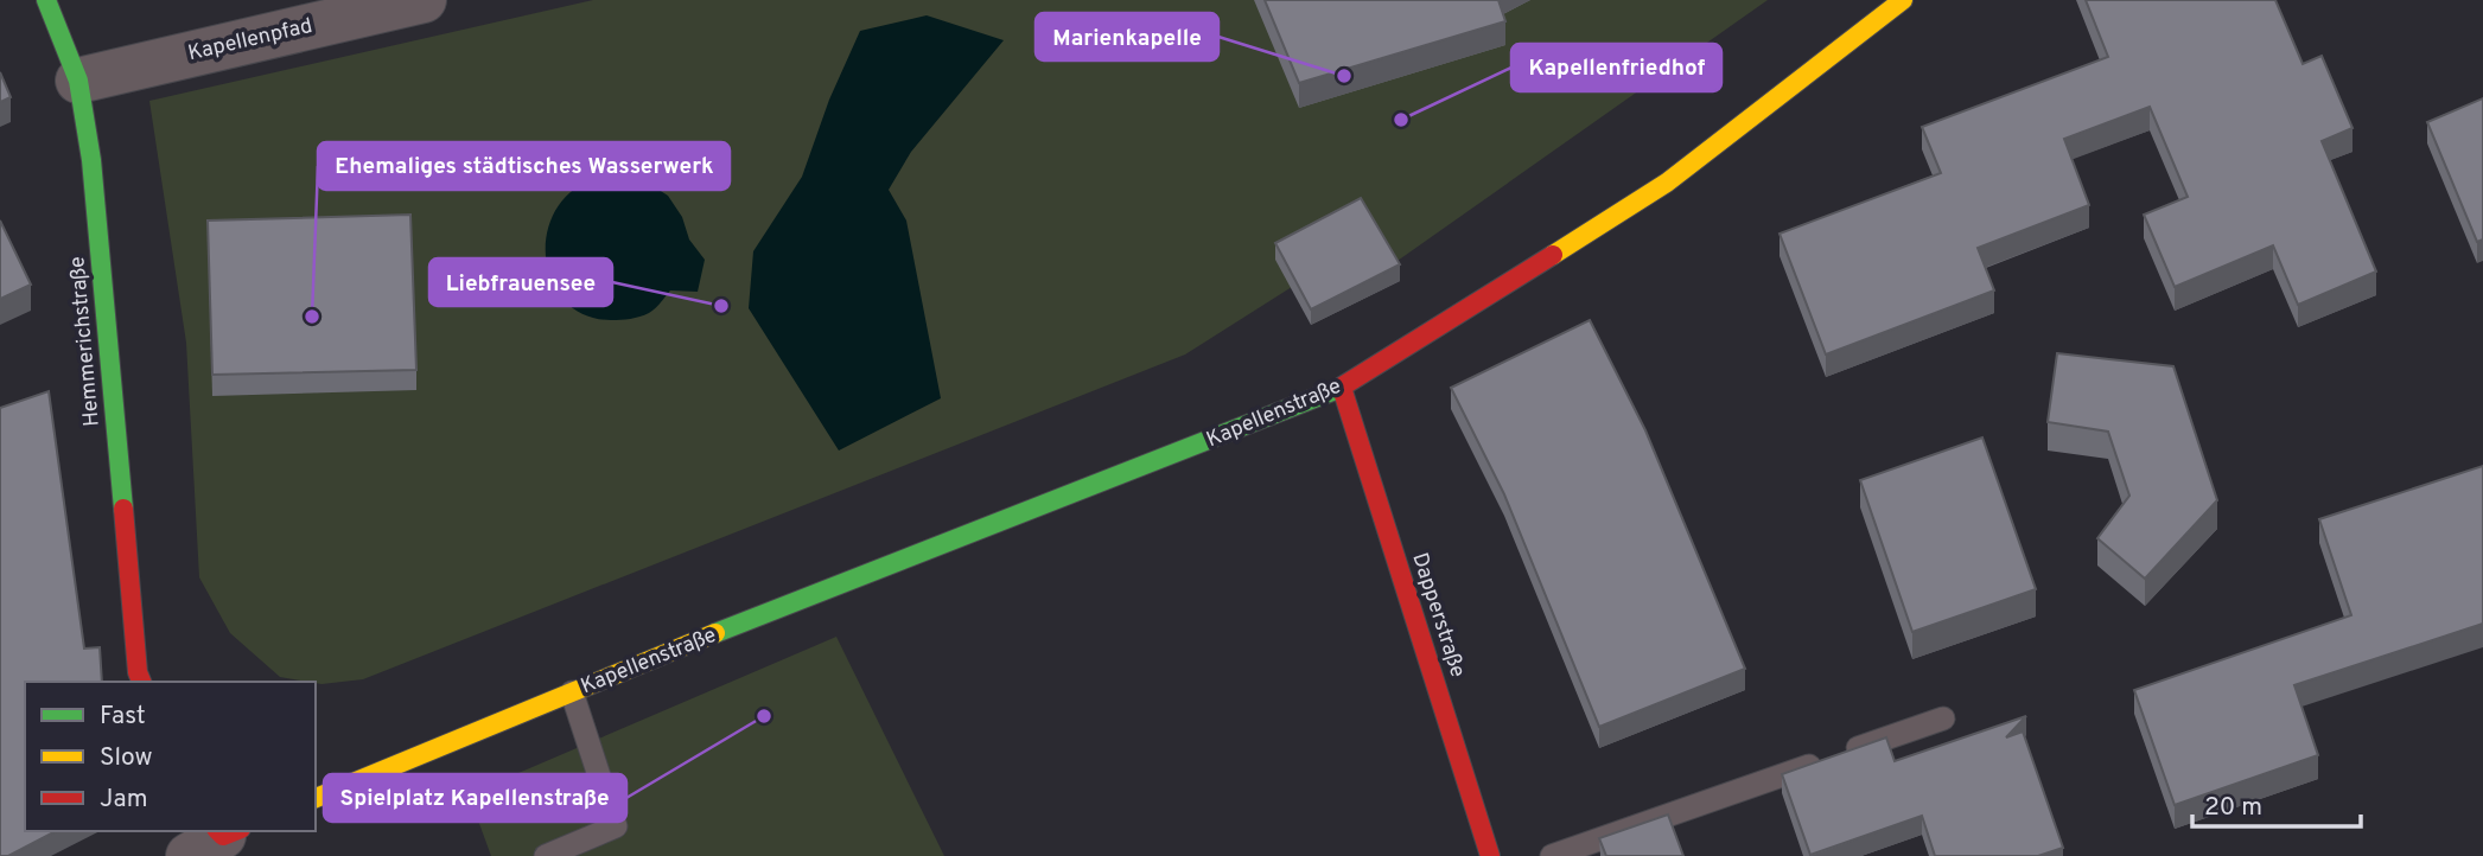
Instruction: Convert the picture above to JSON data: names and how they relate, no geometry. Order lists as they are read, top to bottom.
{
  "streets": {
    "street": [
      "Kapellenpfad",
      "Hemmerichstraße",
      "Kapellenstraße",
      "Dapperstraße"
    ]
  },
  "crossings": [
    ["Kapellenpfad", "Hemmerichstraße"],
    ["Kapellenstraße", "Dapperstraße"]
  ],
  "places": [
    "Marienkapelle",
    "Kapellenfriedhof",
    "Liebfrauensee",
    "Ehemaliges städtisches Wasserwerk",
    "Spielplatz Kapellenstraße"
  ],
  "legend": ["Fast", "Slow", "Jam"],
  "scale_bar": "20 m"
}
